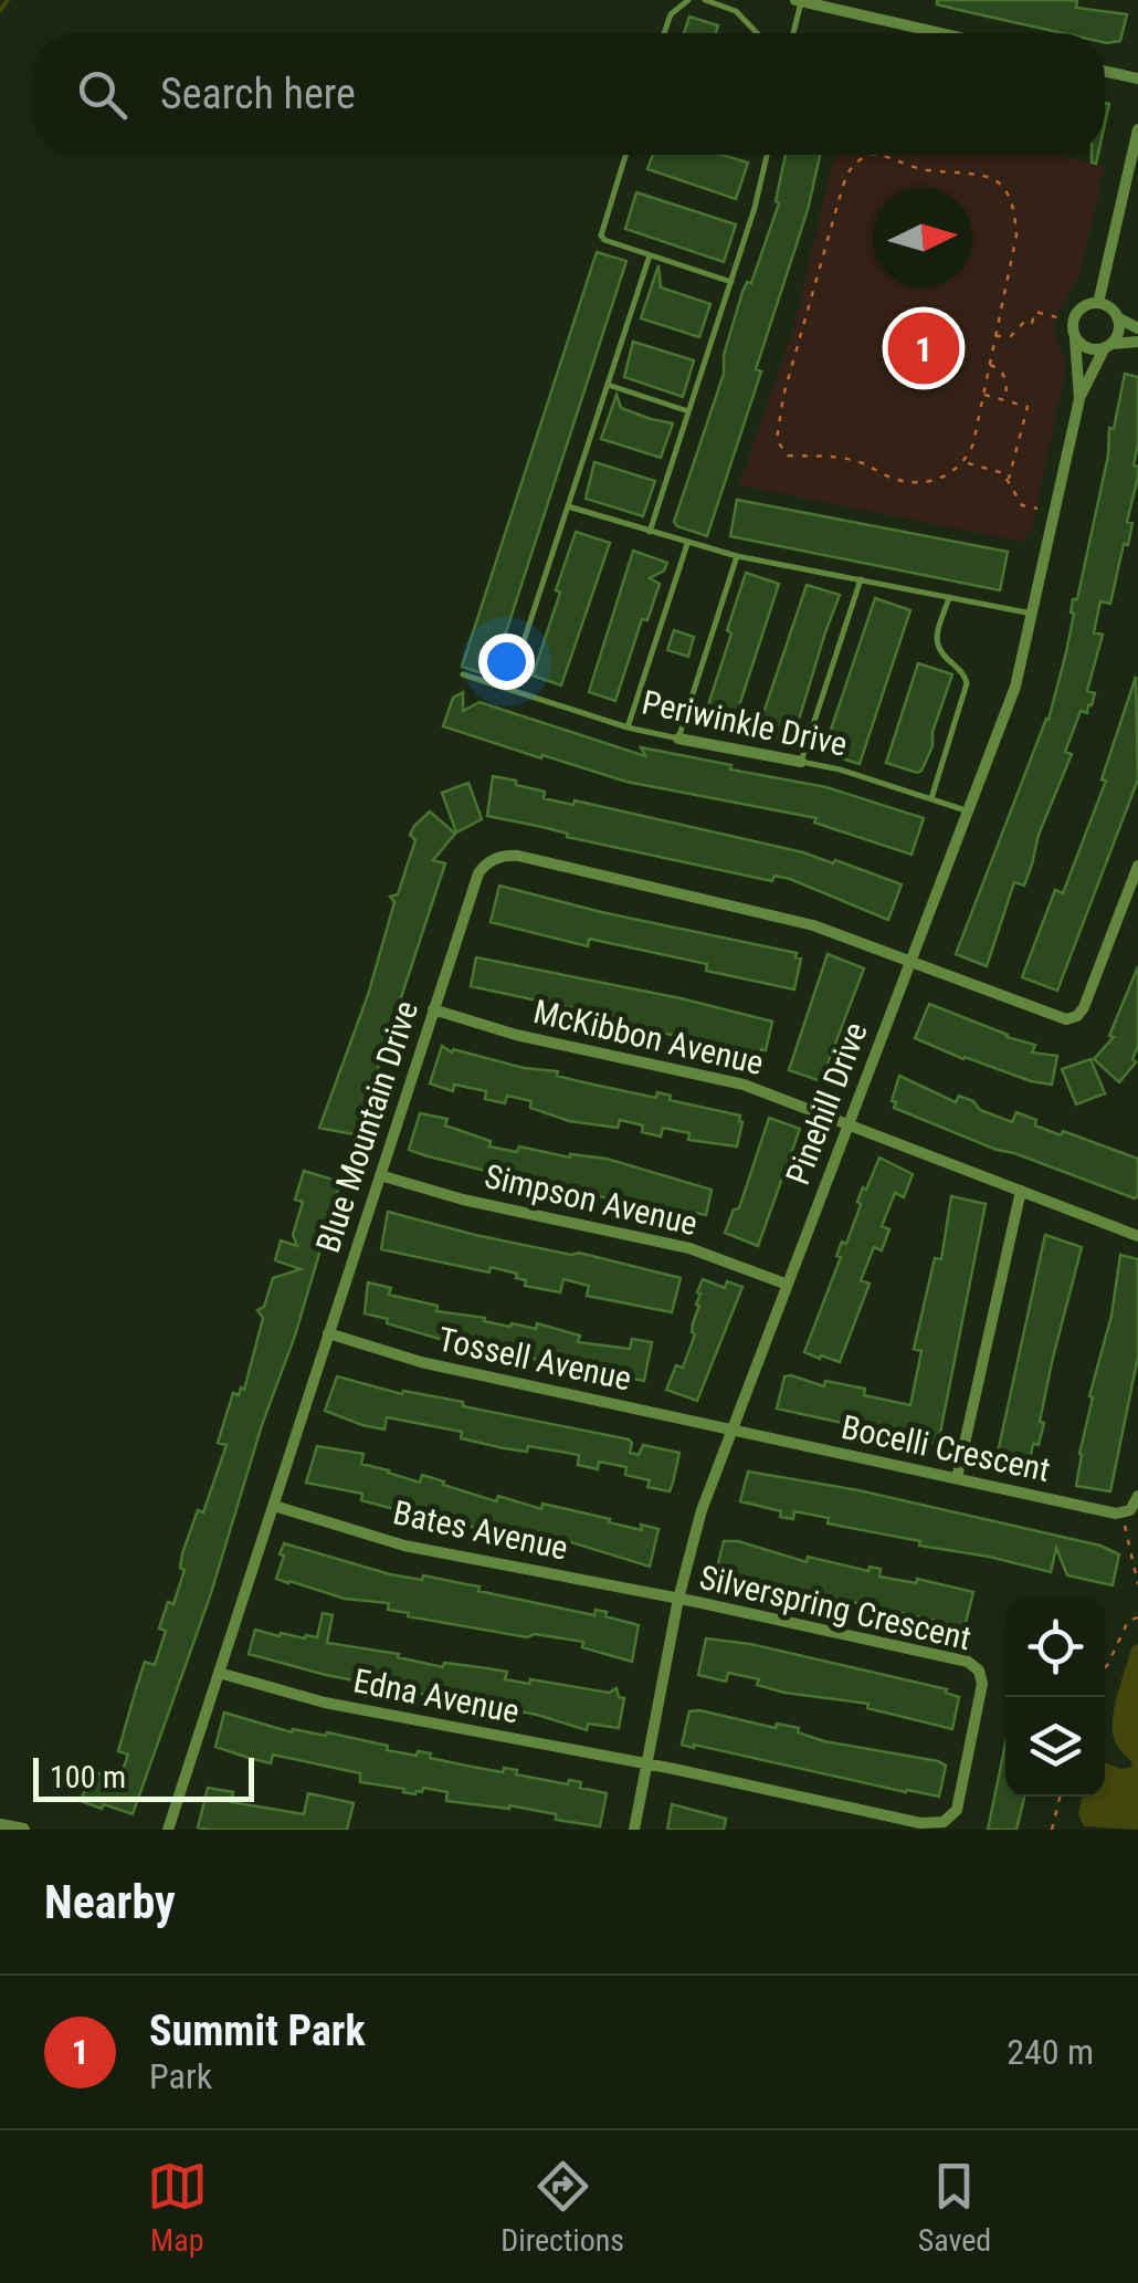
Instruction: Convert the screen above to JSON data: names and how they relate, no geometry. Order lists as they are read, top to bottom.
{
  "streets": {
    "street": [
      "Periwinkle Drive",
      "McKibbon Avenue",
      "Pinehill Drive",
      "Blue Mountain Drive",
      "Simpson Avenue",
      "Tossell Avenue",
      "Bocelli Crescent",
      "Bates Avenue",
      "Silverspring Crescent",
      "Edna Avenue"
    ]
  },
  "crossings": [
    ["Periwinkle Drive", "Pinehill Drive"],
    ["McKibbon Avenue", "Pinehill Drive"],
    ["McKibbon Avenue", "Blue Mountain Drive"],
    ["Pinehill Drive", "Blue Mountain Drive"],
    ["Pinehill Drive", "Simpson Avenue"],
    ["Pinehill Drive", "Tossell Avenue"],
    ["Pinehill Drive", "Bocelli Crescent"],
    ["Pinehill Drive", "Bates Avenue"],
    ["Pinehill Drive", "Silverspring Crescent"],
    ["Pinehill Drive", "Edna Avenue"],
    ["Blue Mountain Drive", "Simpson Avenue"],
    ["Blue Mountain Drive", "Tossell Avenue"],
    ["Blue Mountain Drive", "Bates Avenue"],
    ["Blue Mountain Drive", "Edna Avenue"],
    ["Tossell Avenue", "Bocelli Crescent"],
    ["Bates Avenue", "Silverspring Crescent"],
    ["Silverspring Crescent", "Edna Avenue"]
  ],
  "scale_bar": "100 m",
  "north": "right",
  "page": {
    "search": "Search here",
    "pins": "1",
    "scale": "100 m",
    "heading": "Nearby",
    "list": [
      {
        "mark": "1",
        "name": "Summit Park",
        "note": "Park",
        "value": "240 m"
      }
    ],
    "nav": ["Map", "Directions", "Saved"]
  }
}
